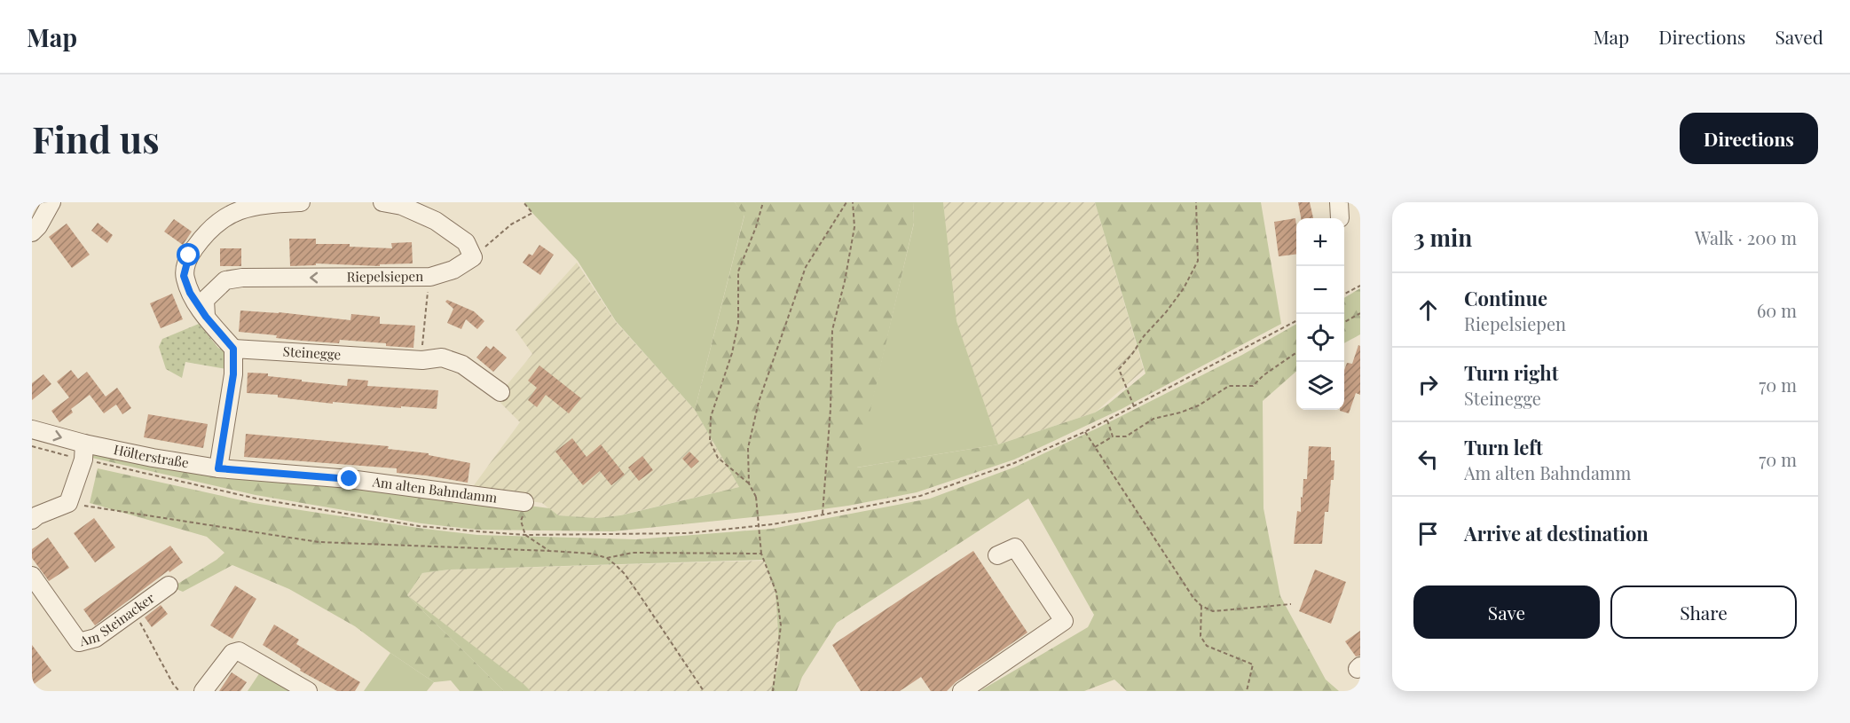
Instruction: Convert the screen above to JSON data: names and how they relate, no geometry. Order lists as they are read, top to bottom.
{
  "streets": {
    "street": [
      "Riepelsiepen",
      "Steinegge",
      "Hölterstraße",
      "Am alten Bahndamm",
      "Am Steinacker"
    ]
  },
  "crossings": [
    ["Hölterstraße", "Am alten Bahndamm"]
  ],
  "one_way": ["Riepelsiepen"],
  "page": {
    "header": "Map",
    "nav": ["Map", "Directions", "Saved"],
    "buttons": [
      "Directions",
      ["Save", "Share"]
    ],
    "title": "Find us",
    "heading": ["3 min", "Walk · 200 m"],
    "map_buttons": ["+", "−"],
    "list": [
      ["Continue", "Riepelsiepen", "60 m"],
      ["Turn right", "Steinegge", "70 m"],
      ["Turn left", "Am alten Bahndamm", "70 m"],
      "Arrive at destination"
    ]
  }
}
